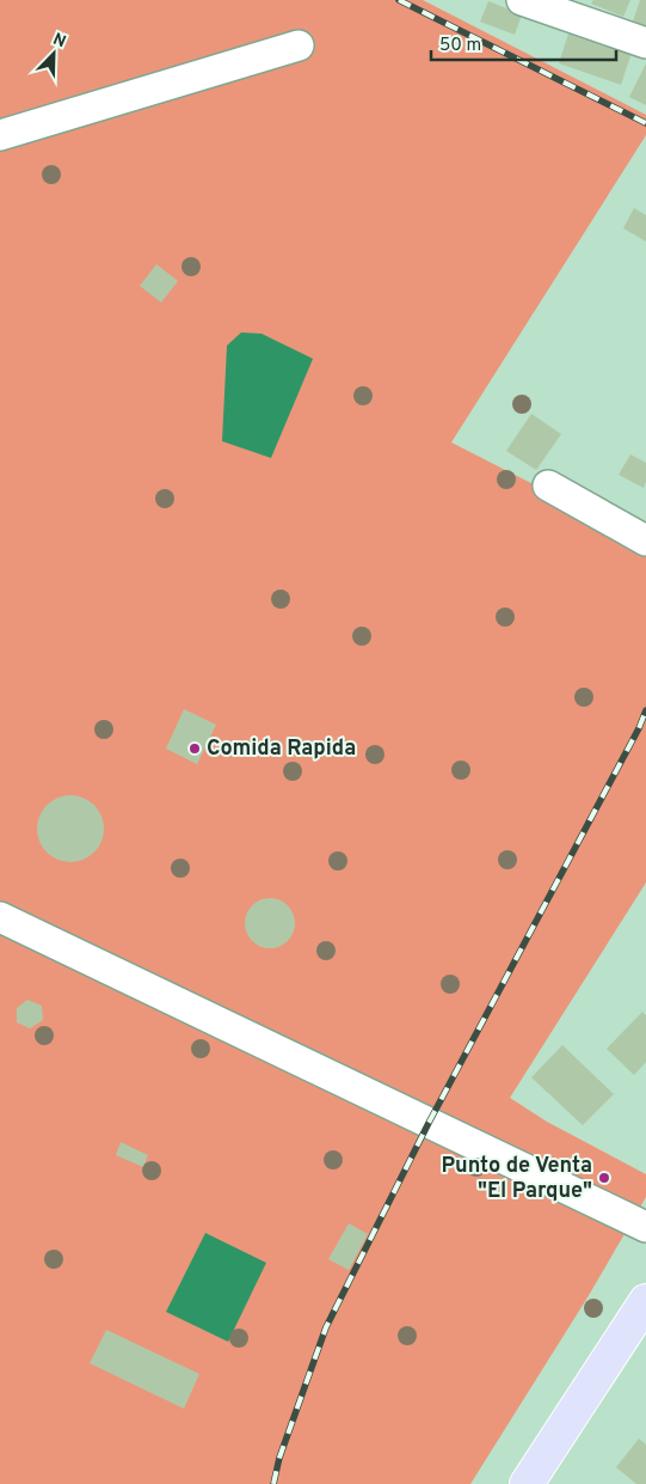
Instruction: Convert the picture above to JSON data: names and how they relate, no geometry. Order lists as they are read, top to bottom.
{
  "places": ["Comida Rapida", "Punto de Venta \"El Parque\""],
  "scale_bar": "50 m",
  "north": "top right"
}
